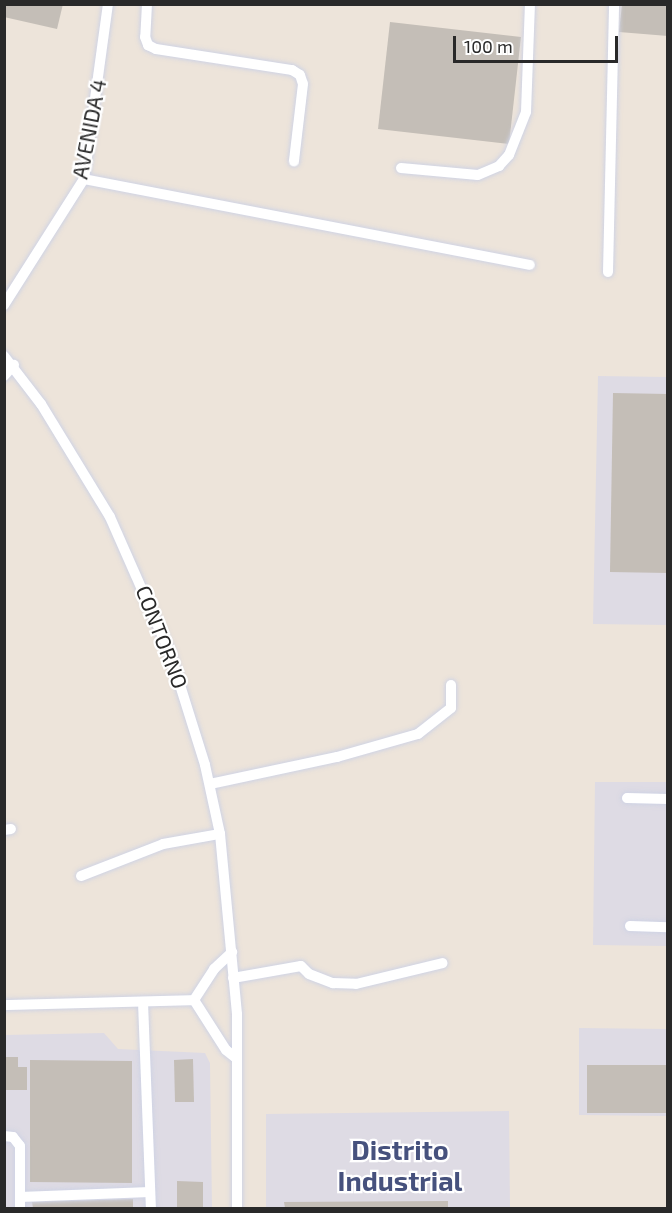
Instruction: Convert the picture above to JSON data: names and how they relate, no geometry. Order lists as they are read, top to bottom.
{
  "streets": {
    "street": ["AVENIDA 4", "CONTORNO"]
  },
  "districts": ["Distrito Industrial"],
  "scale_bar": "100 m"
}
